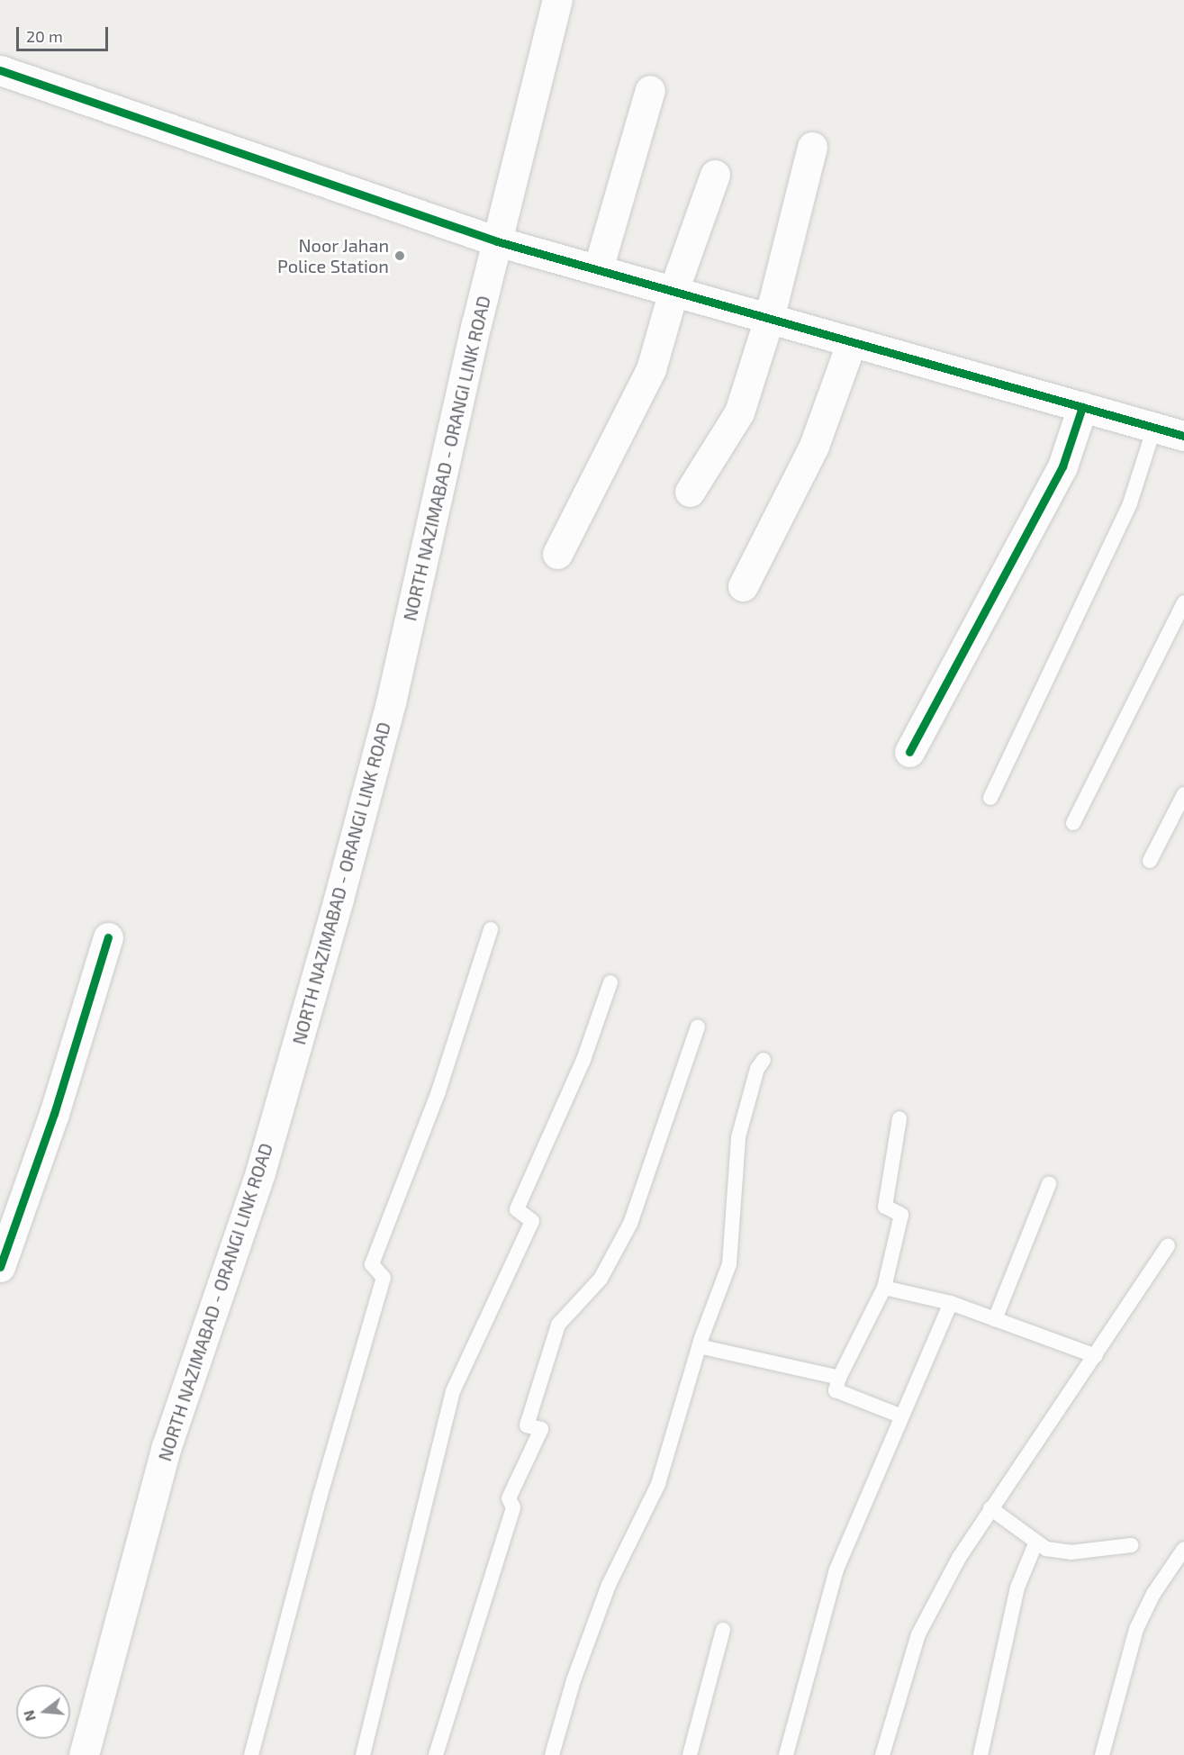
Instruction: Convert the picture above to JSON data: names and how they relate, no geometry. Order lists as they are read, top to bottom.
{
  "streets": {
    "street": ["NORTH NAZIMABAD - ORANGI LINK ROAD"]
  },
  "places": ["Noor Jahan Police Station"],
  "scale_bar": "20 m",
  "north": "left"
}
